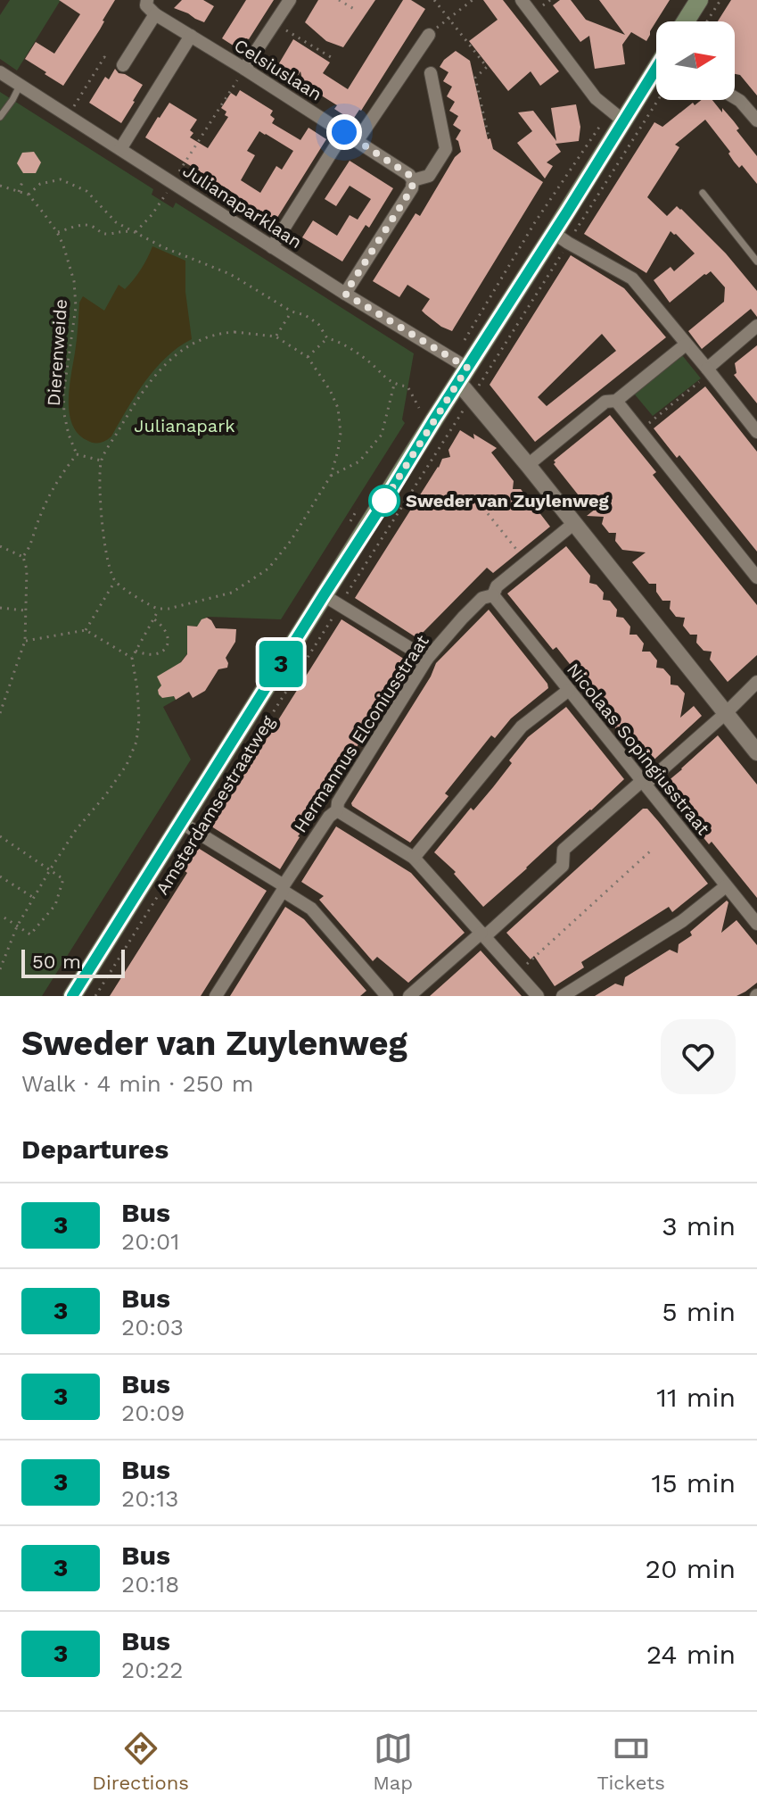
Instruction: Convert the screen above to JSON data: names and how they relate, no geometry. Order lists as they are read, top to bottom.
{
  "streets": {
    "main road": ["Amsterdamsestraatweg"],
    "street": [
      "Celsiuslaan",
      "Julianaparklaan",
      "Hermannus Elconiusstraat",
      "Nicolaas Sopingiusstraat"
    ],
    "path": ["Dierenweide"]
  },
  "crossings": [
    ["Julianaparklaan", "Amsterdamsestraatweg"],
    ["Hermannus Elconiusstraat", "Nicolaas Sopingiusstraat"]
  ],
  "parks": ["Julianapark"],
  "places": ["Sweder van Zuylenweg"],
  "lines": ["bus line 3"],
  "scale_bar": "50 m",
  "north": "right",
  "page": {
    "on_map": "3",
    "scale": "50 m",
    "heading": [
      ["Sweder van Zuylenweg", "Walk · 4 min · 250 m"],
      "Departures"
    ],
    "list": [
      {
        "mark": "3",
        "name": "Bus",
        "note": "20:01",
        "value": "3 min"
      },
      {
        "mark": "3",
        "name": "Bus",
        "note": "20:03",
        "value": "5 min"
      },
      {
        "mark": "3",
        "name": "Bus",
        "note": "20:09",
        "value": "11 min"
      },
      {
        "mark": "3",
        "name": "Bus",
        "note": "20:13",
        "value": "15 min"
      },
      {
        "mark": "3",
        "name": "Bus",
        "note": "20:18",
        "value": "20 min"
      },
      {
        "mark": "3",
        "name": "Bus",
        "note": "20:22",
        "value": "24 min"
      }
    ],
    "tabs": ["Directions", "Map", "Tickets"]
  }
}
